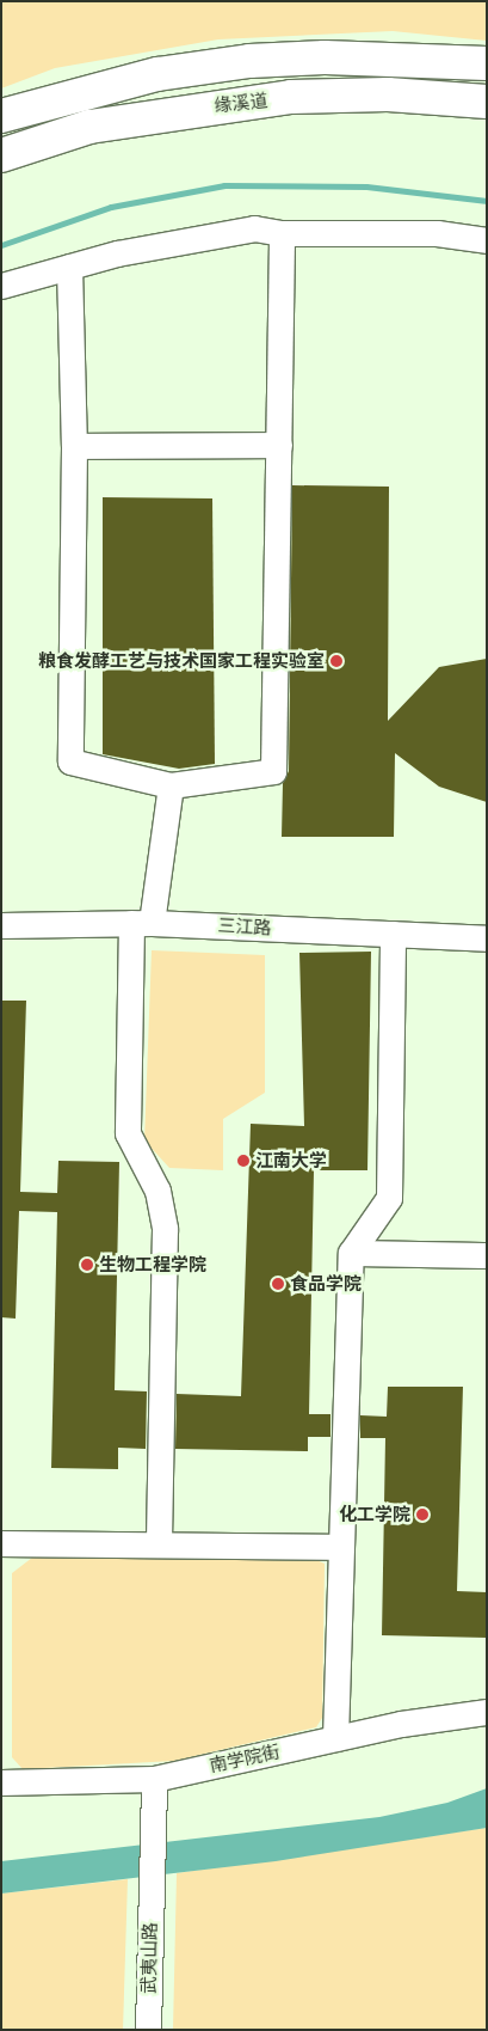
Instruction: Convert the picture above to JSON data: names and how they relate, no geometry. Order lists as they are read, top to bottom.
{
  "streets": {
    "main road": ["缘溪道"],
    "street": ["三江路", "南学院街", "武夷山路"]
  },
  "crossings": [
    ["南学院街", "武夷山路"]
  ],
  "places": [
    "粮食发酵工艺与技术国家工程实验室",
    "江南大学",
    "生物工程学院",
    "食品学院",
    "化工学院"
  ]
}
